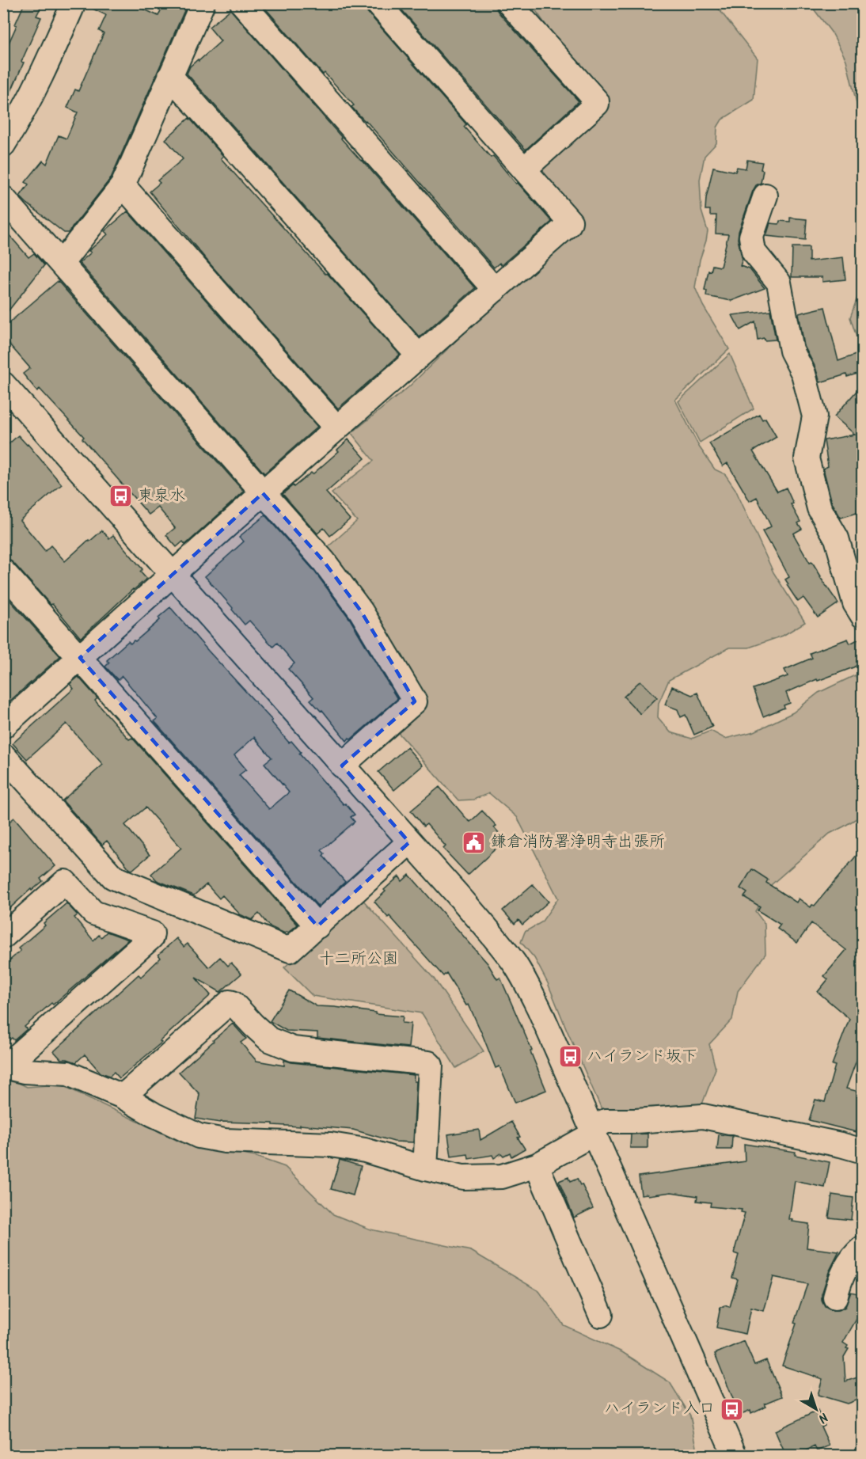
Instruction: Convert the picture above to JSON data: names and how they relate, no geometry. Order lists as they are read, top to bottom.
{
  "parks": ["十二所公園"],
  "places": {
    "bus stop": ["東泉水", "ハイランド坂下", "ハイランド入口"],
    "public building": ["鎌倉消防署浄明寺出張所"]
  },
  "north": "bottom right"
}
